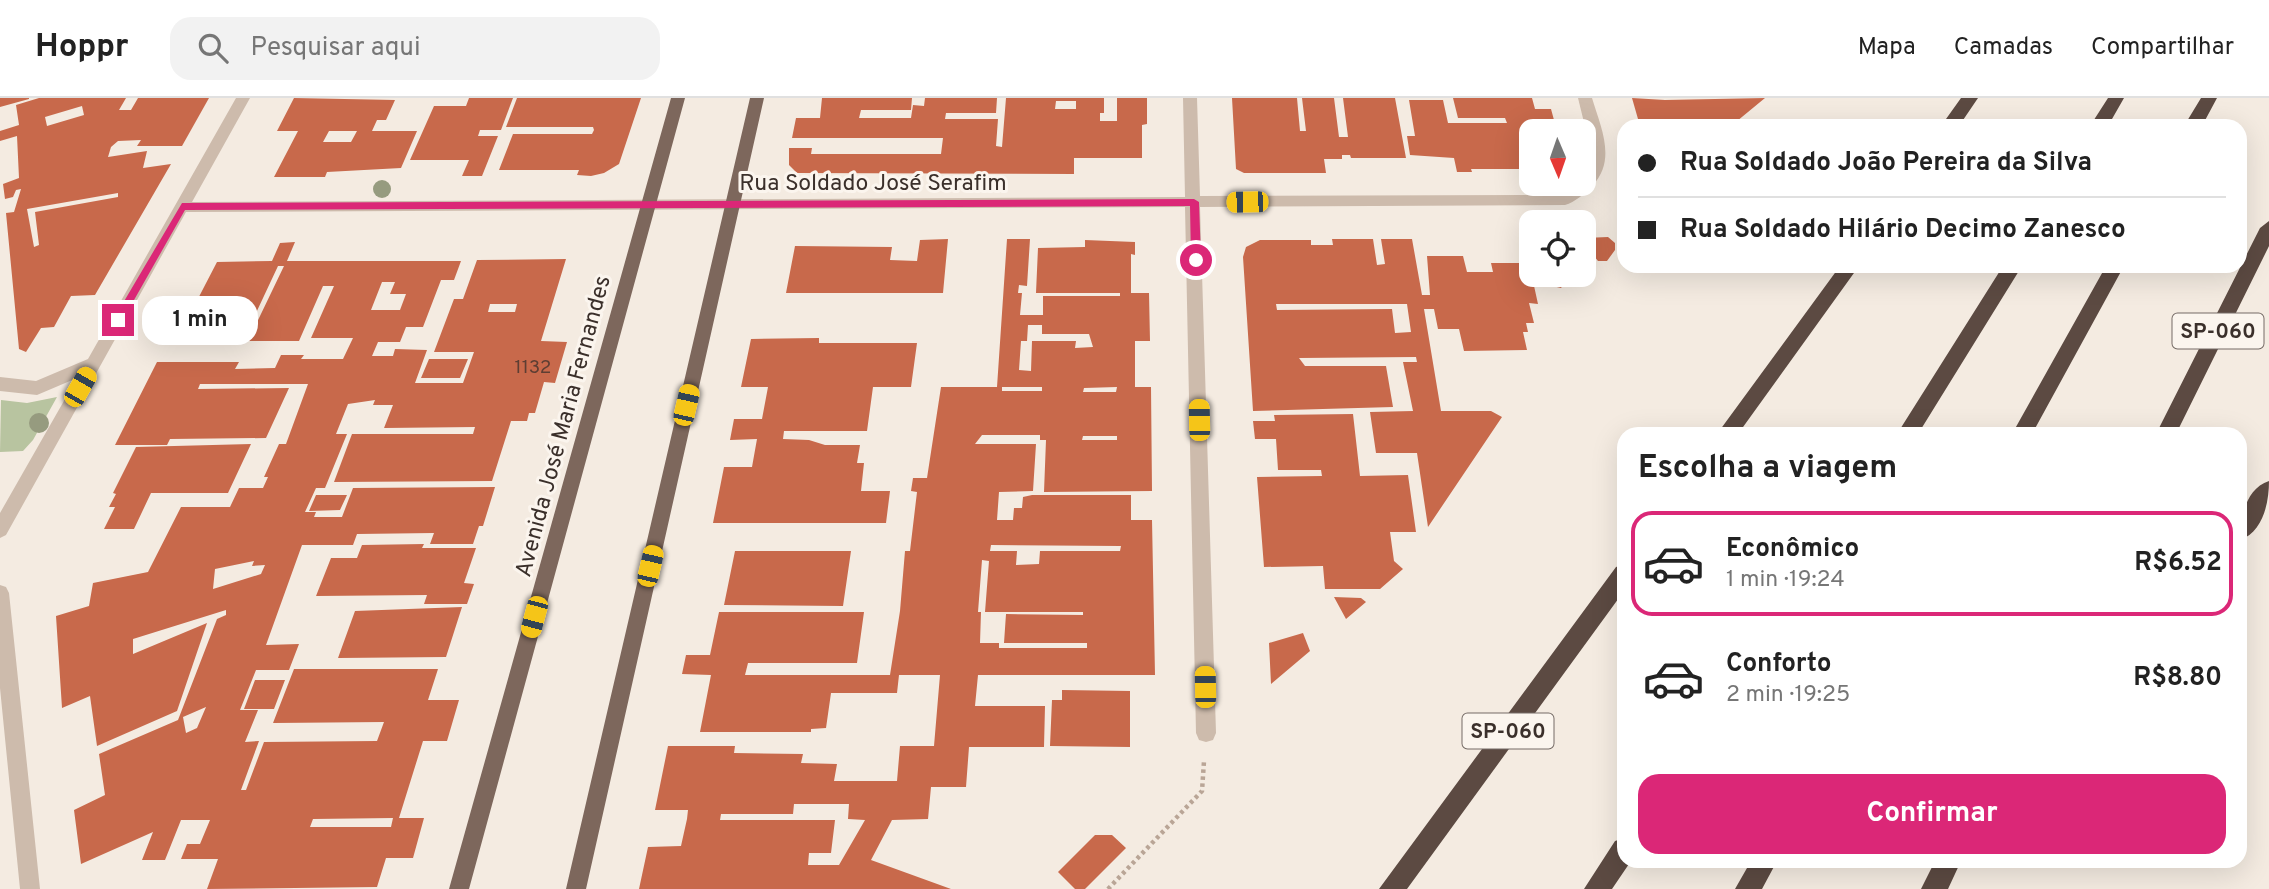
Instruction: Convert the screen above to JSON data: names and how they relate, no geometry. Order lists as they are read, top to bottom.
{
  "streets": {
    "highway": ["SP-060"],
    "main road": ["Avenida José Maria Fernandes"],
    "street": ["Rua Soldado José Serafim"]
  },
  "crossings": [
    ["Rua Soldado José Serafim", "Avenida José Maria Fernandes"]
  ],
  "house_numbers": ["1132"],
  "north": "bottom",
  "page": {
    "header": "Hoppr",
    "search": "Pesquisar aqui",
    "nav": ["Mapa", "Camadas", "Compartilhar"],
    "banner": ["Rua Soldado João Pereira da Silva", "Rua Soldado Hilário Decimo Zanesco"],
    "bubble": "1 min",
    "heading": "Escolha a viagem",
    "list": [
      {
        "name": "Econômico",
        "note": "1 min · 19:24",
        "value": "R$6.52"
      },
      {
        "name": "Conforto",
        "note": "2 min · 19:25",
        "value": "R$8.80"
      }
    ],
    "buttons": "Confirmar"
  }
}
